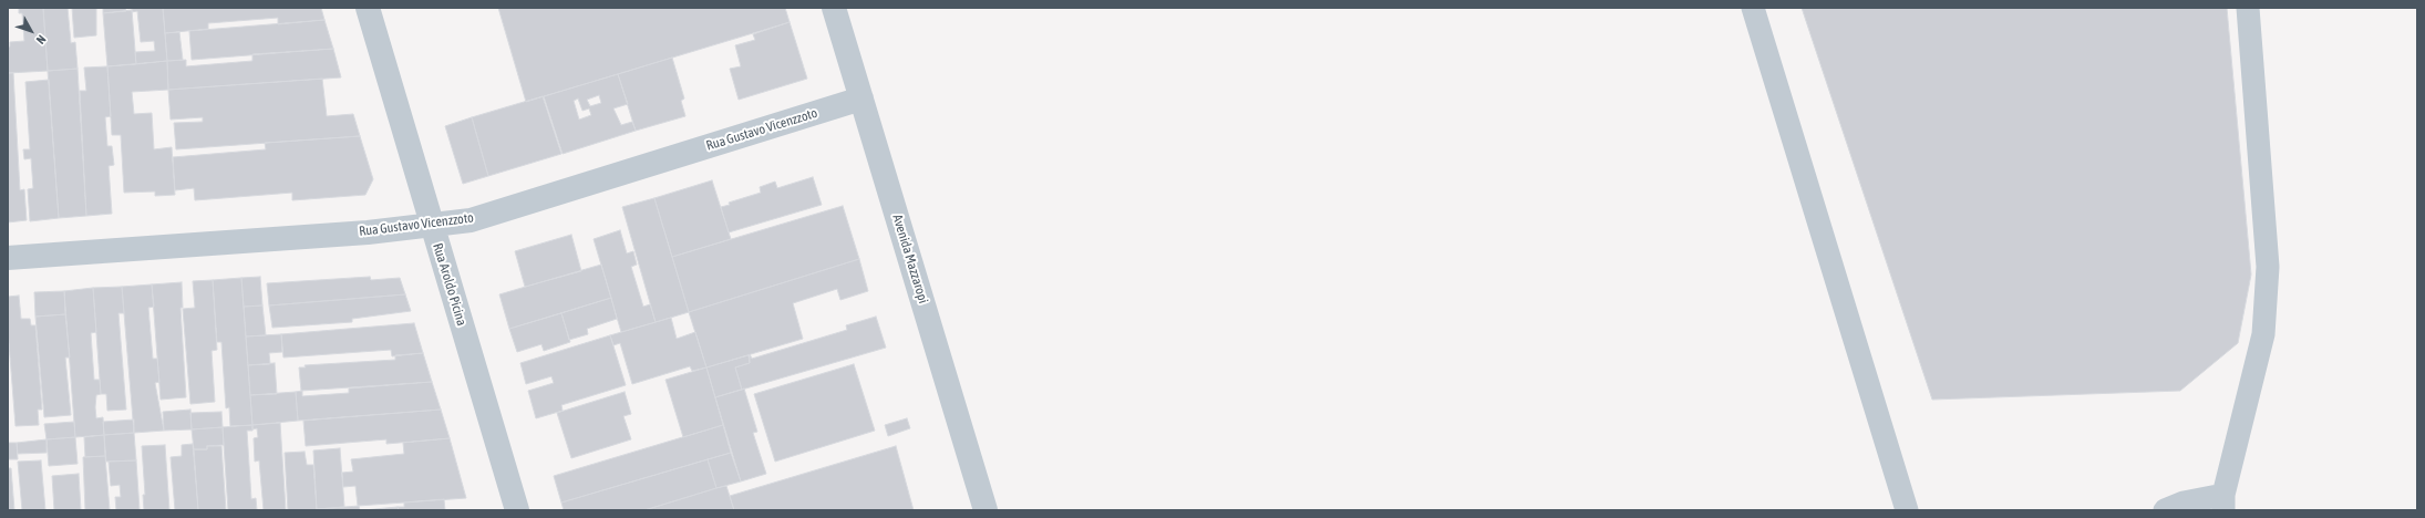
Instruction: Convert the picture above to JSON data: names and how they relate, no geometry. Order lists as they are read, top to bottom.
{
  "streets": {
    "street": ["Rua Gustavo Vicenzzoto", "Avenida Mazzaropi", "Rua Aroldo Picina"]
  },
  "crossings": [
    ["Rua Gustavo Vicenzzoto", "Avenida Mazzaropi"],
    ["Rua Gustavo Vicenzzoto", "Rua Aroldo Picina"]
  ],
  "north": "bottom right"
}
